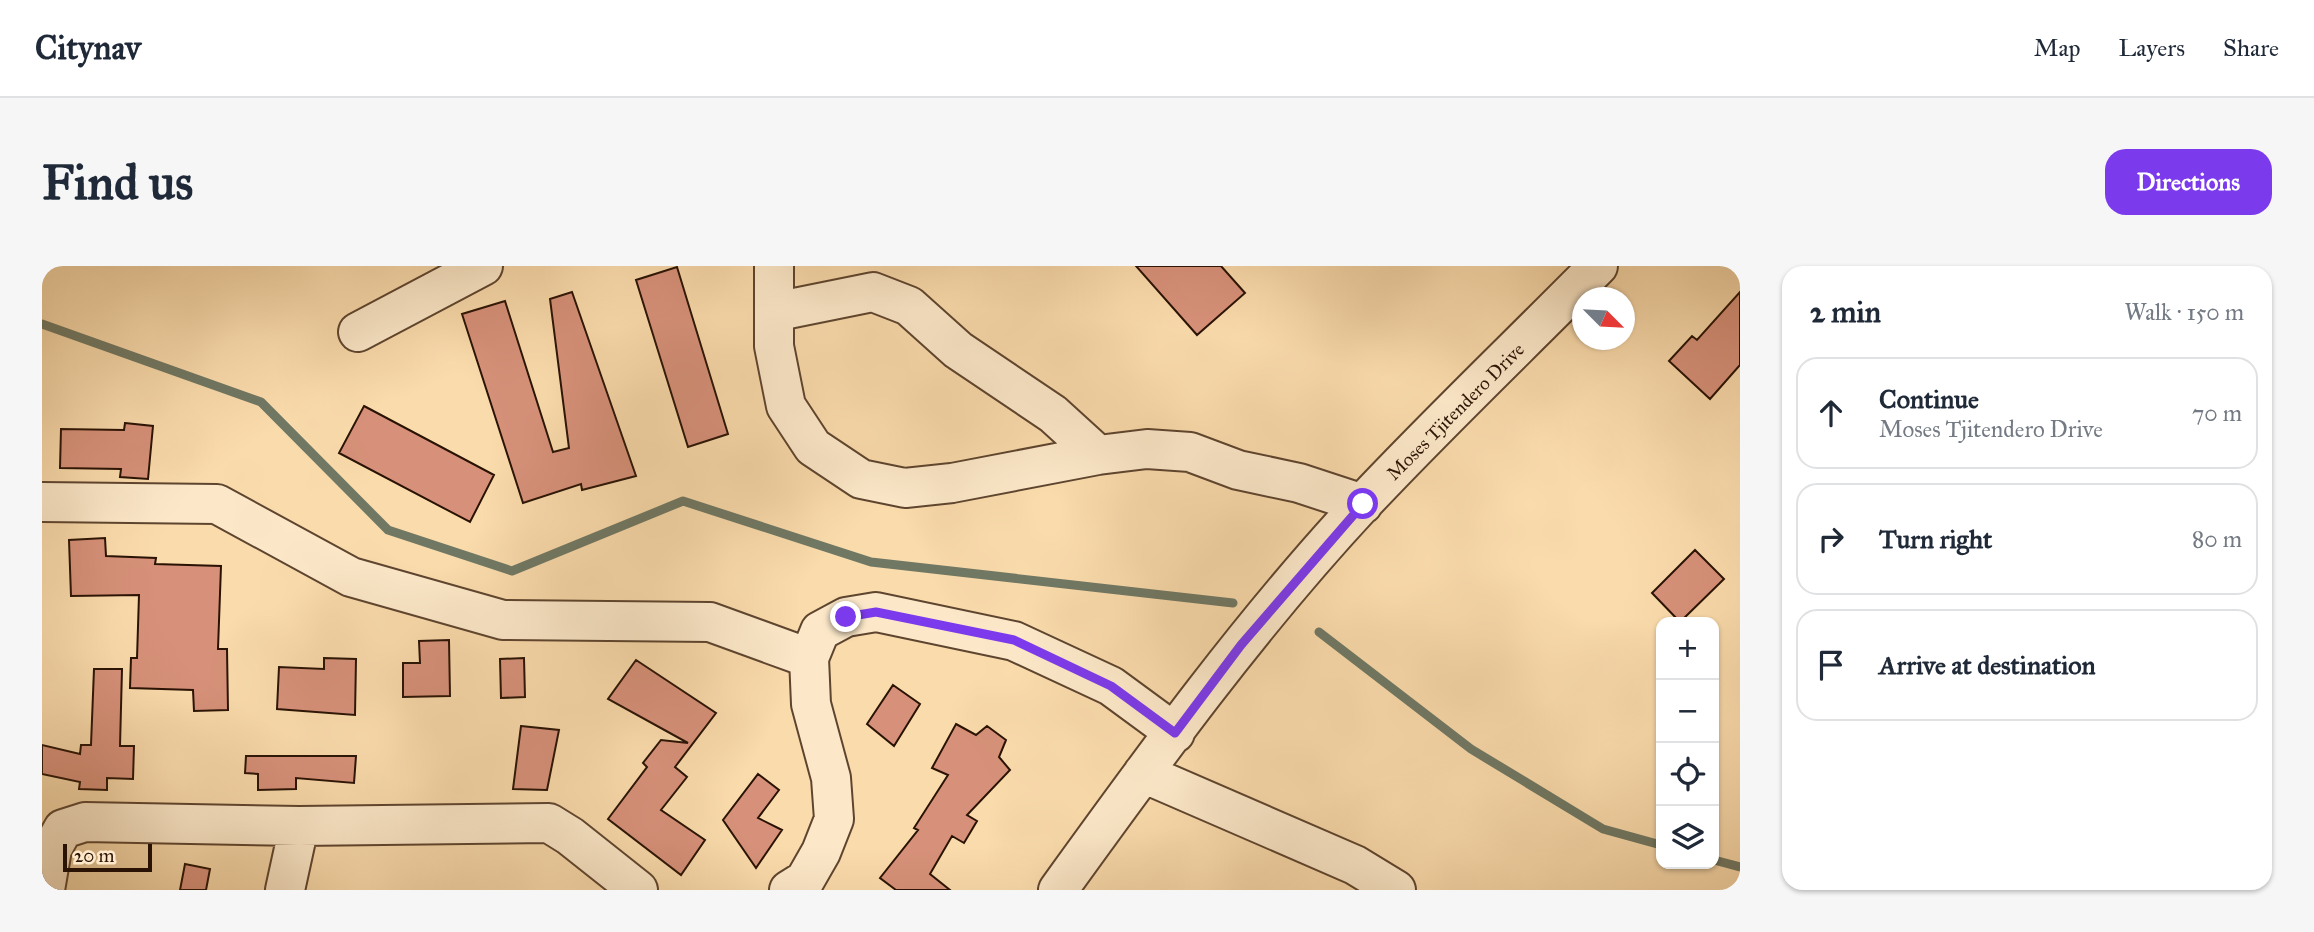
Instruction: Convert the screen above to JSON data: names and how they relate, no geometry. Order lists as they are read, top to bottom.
{
  "streets": {
    "street": ["Moses Tjitendero Drive"]
  },
  "scale_bar": "20 m",
  "north": "bottom right",
  "page": {
    "header": "Citynav",
    "nav": ["Map", "Layers", "Share"],
    "buttons": "Directions",
    "title": "Find us",
    "heading": ["2 min", "Walk · 150 m"],
    "list": [
      ["Continue", "Moses Tjitendero Drive", "70 m"],
      ["Turn right", "80 m"],
      "Arrive at destination"
    ],
    "map_buttons": ["+", "−"],
    "scale": "20 m"
  }
}
